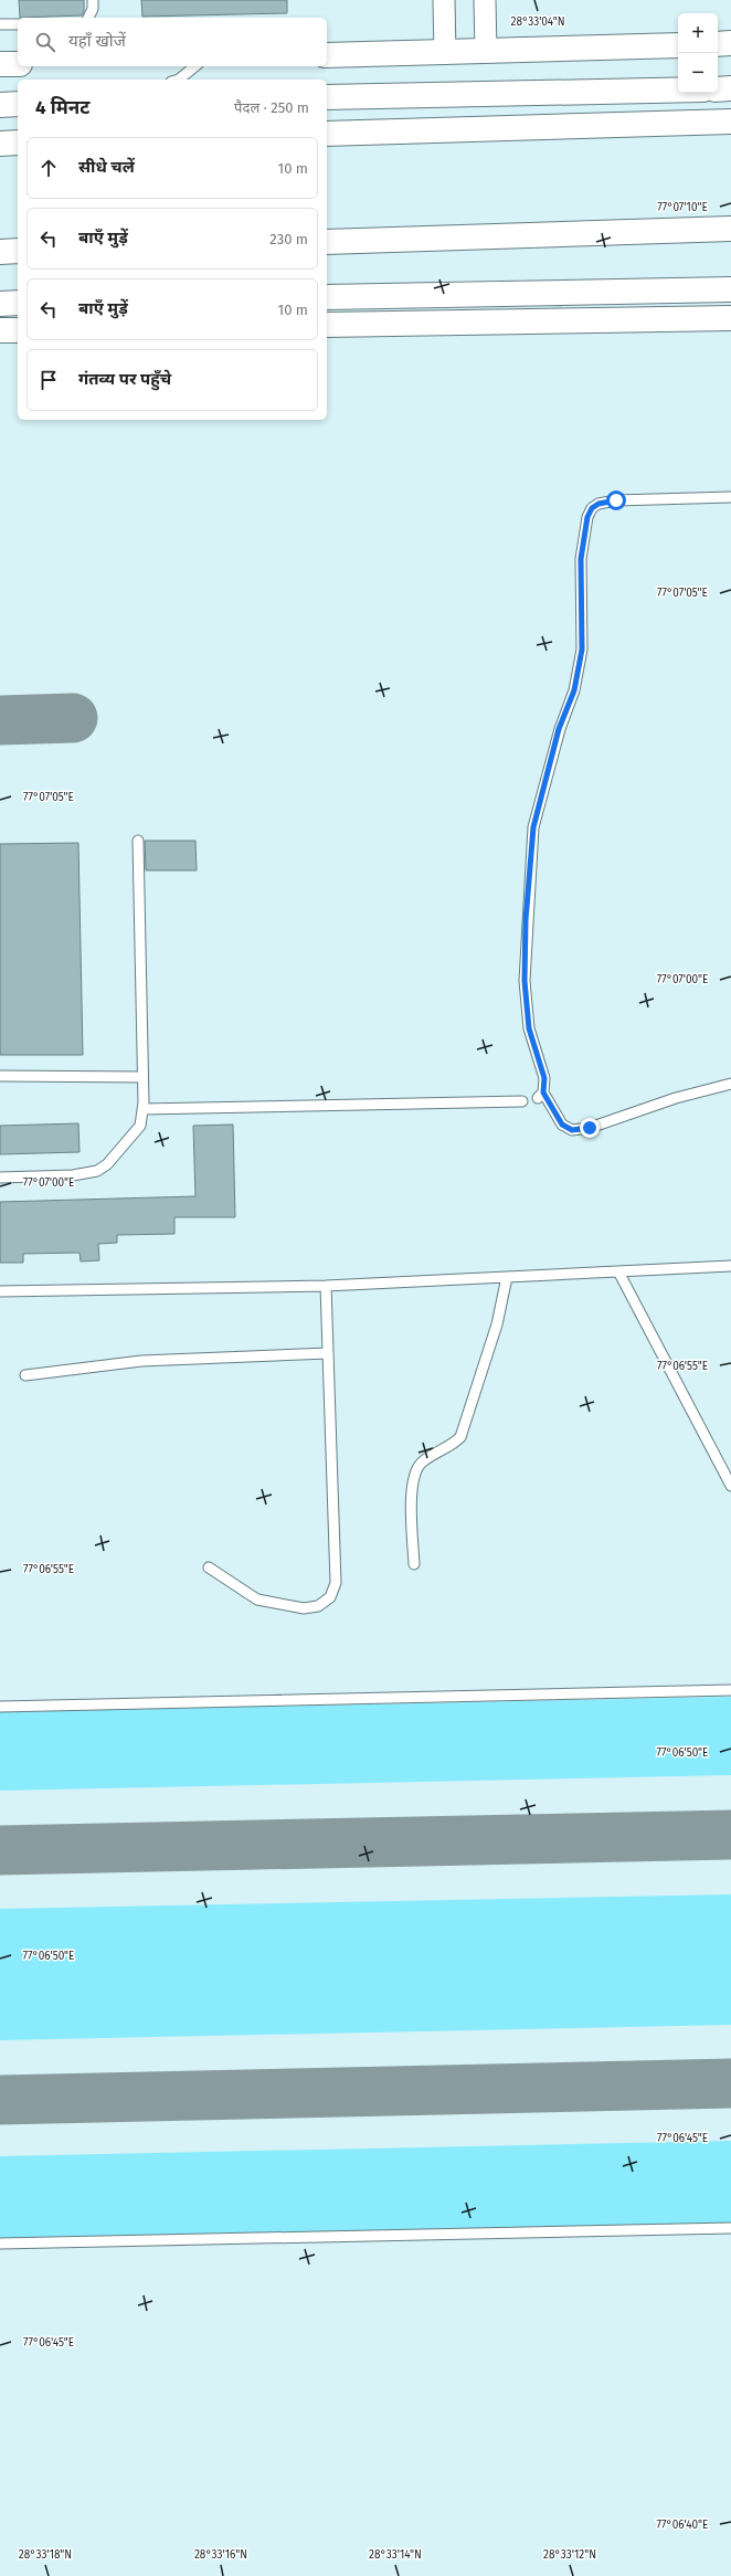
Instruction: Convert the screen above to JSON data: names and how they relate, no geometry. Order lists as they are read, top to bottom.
{
  "page": {
    "map_buttons": ["+", "−"],
    "search": "यहाँ खोजें",
    "heading": ["4 मिनट", "पैदल · 250 m"],
    "list": [
      ["सीधे चलें", "10 m"],
      ["बाएँ मुड़ें", "230 m"],
      ["बाएँ मुड़ें", "10 m"],
      "गंतव्य पर पहुँचे"
    ]
  },
  "coordinates": [
    "28°33'04\"N",
    "77°07'10\"E",
    "77°07'05\"E",
    "77°07'00\"E",
    "77°06'55\"E",
    "77°06'50\"E",
    "77°06'45\"E",
    "77°06'40\"E",
    "28°33'18\"N",
    "28°33'16\"N",
    "28°33'14\"N",
    "28°33'12\"N"
  ]
}
